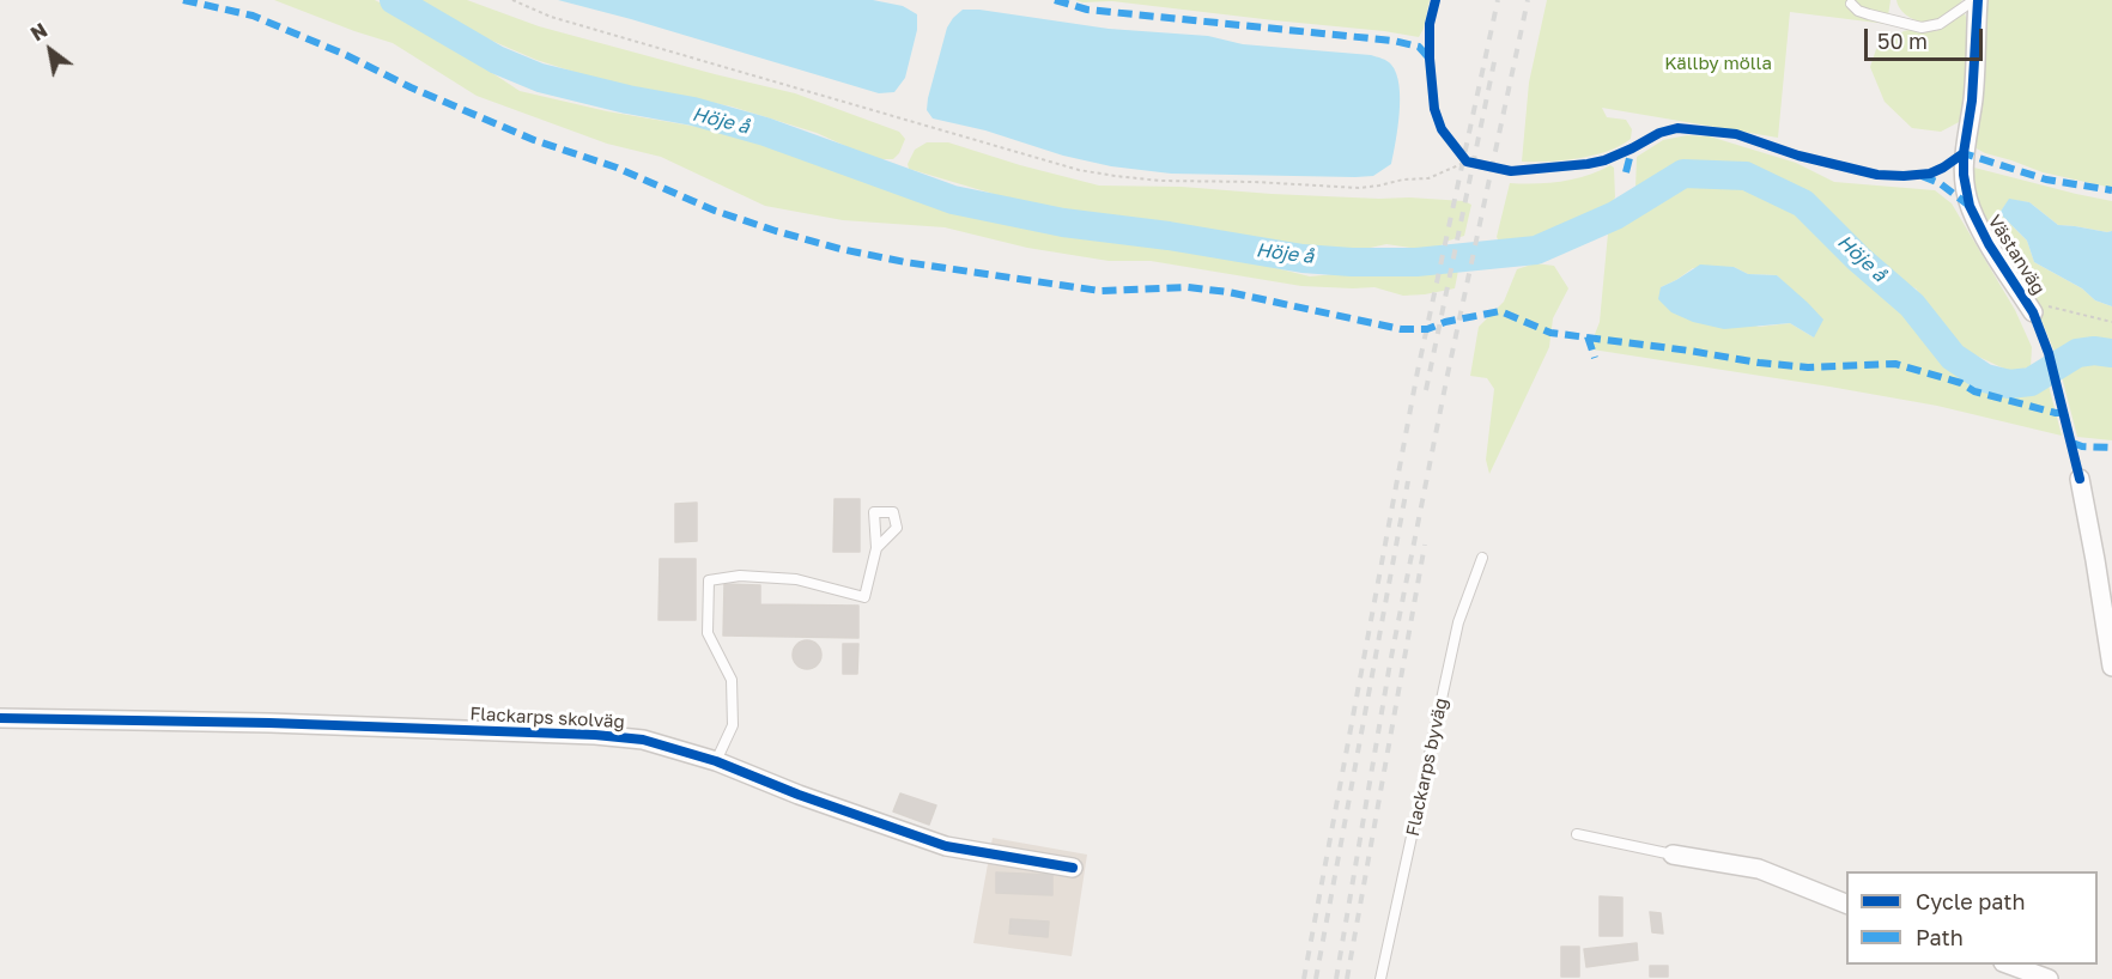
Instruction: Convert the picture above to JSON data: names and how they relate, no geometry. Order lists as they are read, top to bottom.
{
  "streets": {
    "street": ["Västanväg", "Flackarps skolväg"],
    "lane": ["Flackarps byväg"]
  },
  "water": ["Höje å"],
  "parks": ["Källby mölla"],
  "legend": ["Cycle path", "Path"],
  "scale_bar": "50 m",
  "north": "top left"
}
